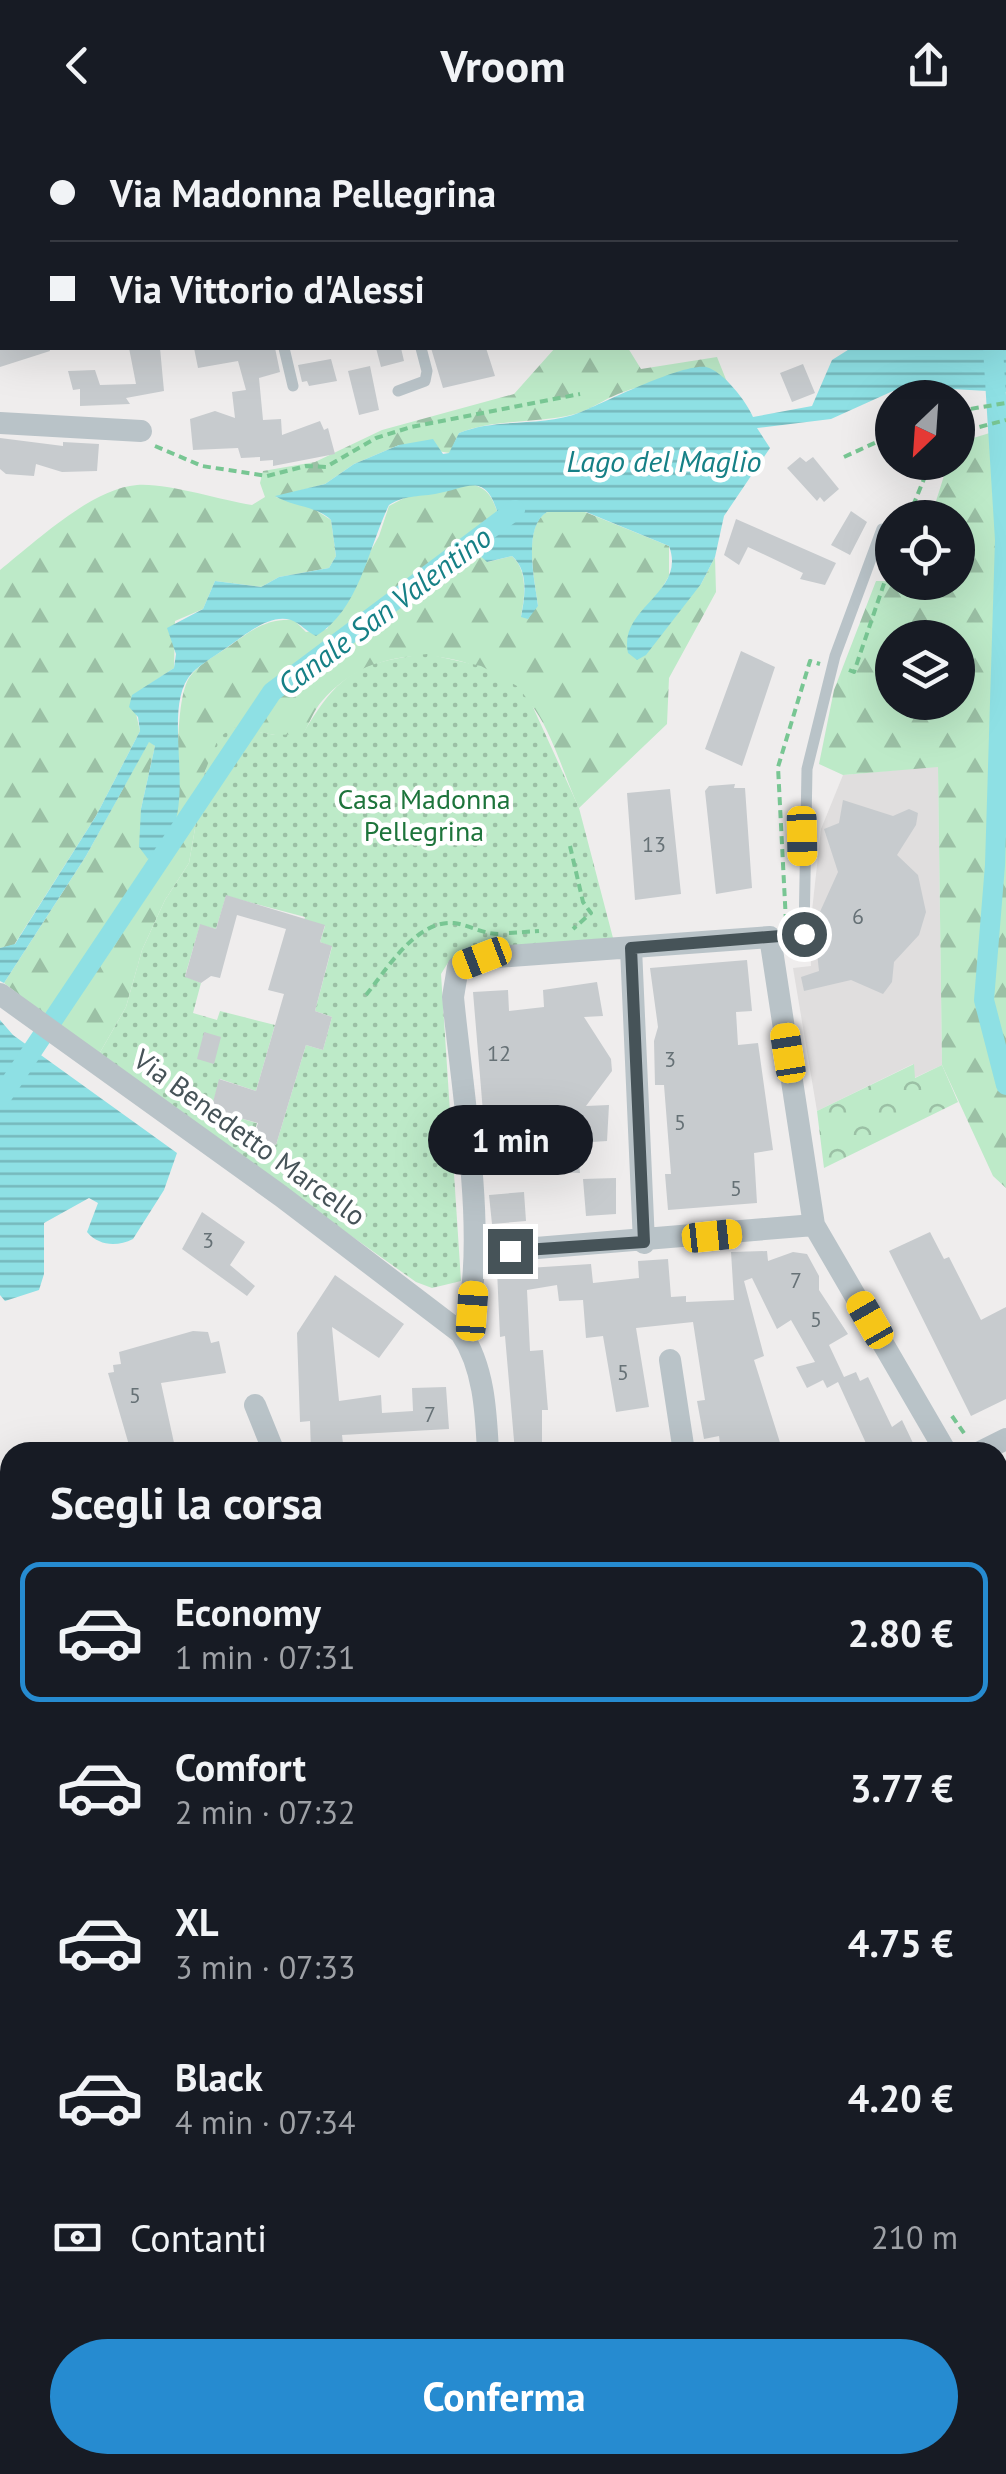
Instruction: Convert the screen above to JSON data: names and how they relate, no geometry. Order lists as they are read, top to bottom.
{
  "streets": {
    "street": ["Via Benedetto Marcello"]
  },
  "water": ["Lago del Maglio", "Canale San Valentino"],
  "parks": ["Casa Madonna Pellegrina"],
  "house_numbers": [
    "13",
    "6",
    "12",
    "3",
    "5",
    "5",
    "3",
    "7",
    "5",
    "5",
    "5",
    "7"
  ],
  "north": "bottom left",
  "page": {
    "header": "Vroom",
    "banner": ["Via Madonna Pellegrina", "Via Vittorio d'Alessi"],
    "bubble": "1 min",
    "heading": "Scegli la corsa",
    "list": [
      {
        "name": "Economy",
        "note": "1 min · 07:31",
        "value": "2.80 €"
      },
      {
        "name": "Comfort",
        "note": "2 min · 07:32",
        "value": "3.77 €"
      },
      {
        "name": "XL",
        "note": "3 min · 07:33",
        "value": "4.75 €"
      },
      {
        "name": "Black",
        "note": "4 min · 07:34",
        "value": "4.20 €"
      }
    ],
    "pay": ["Contanti", "210 m"],
    "buttons": "Conferma"
  }
}
